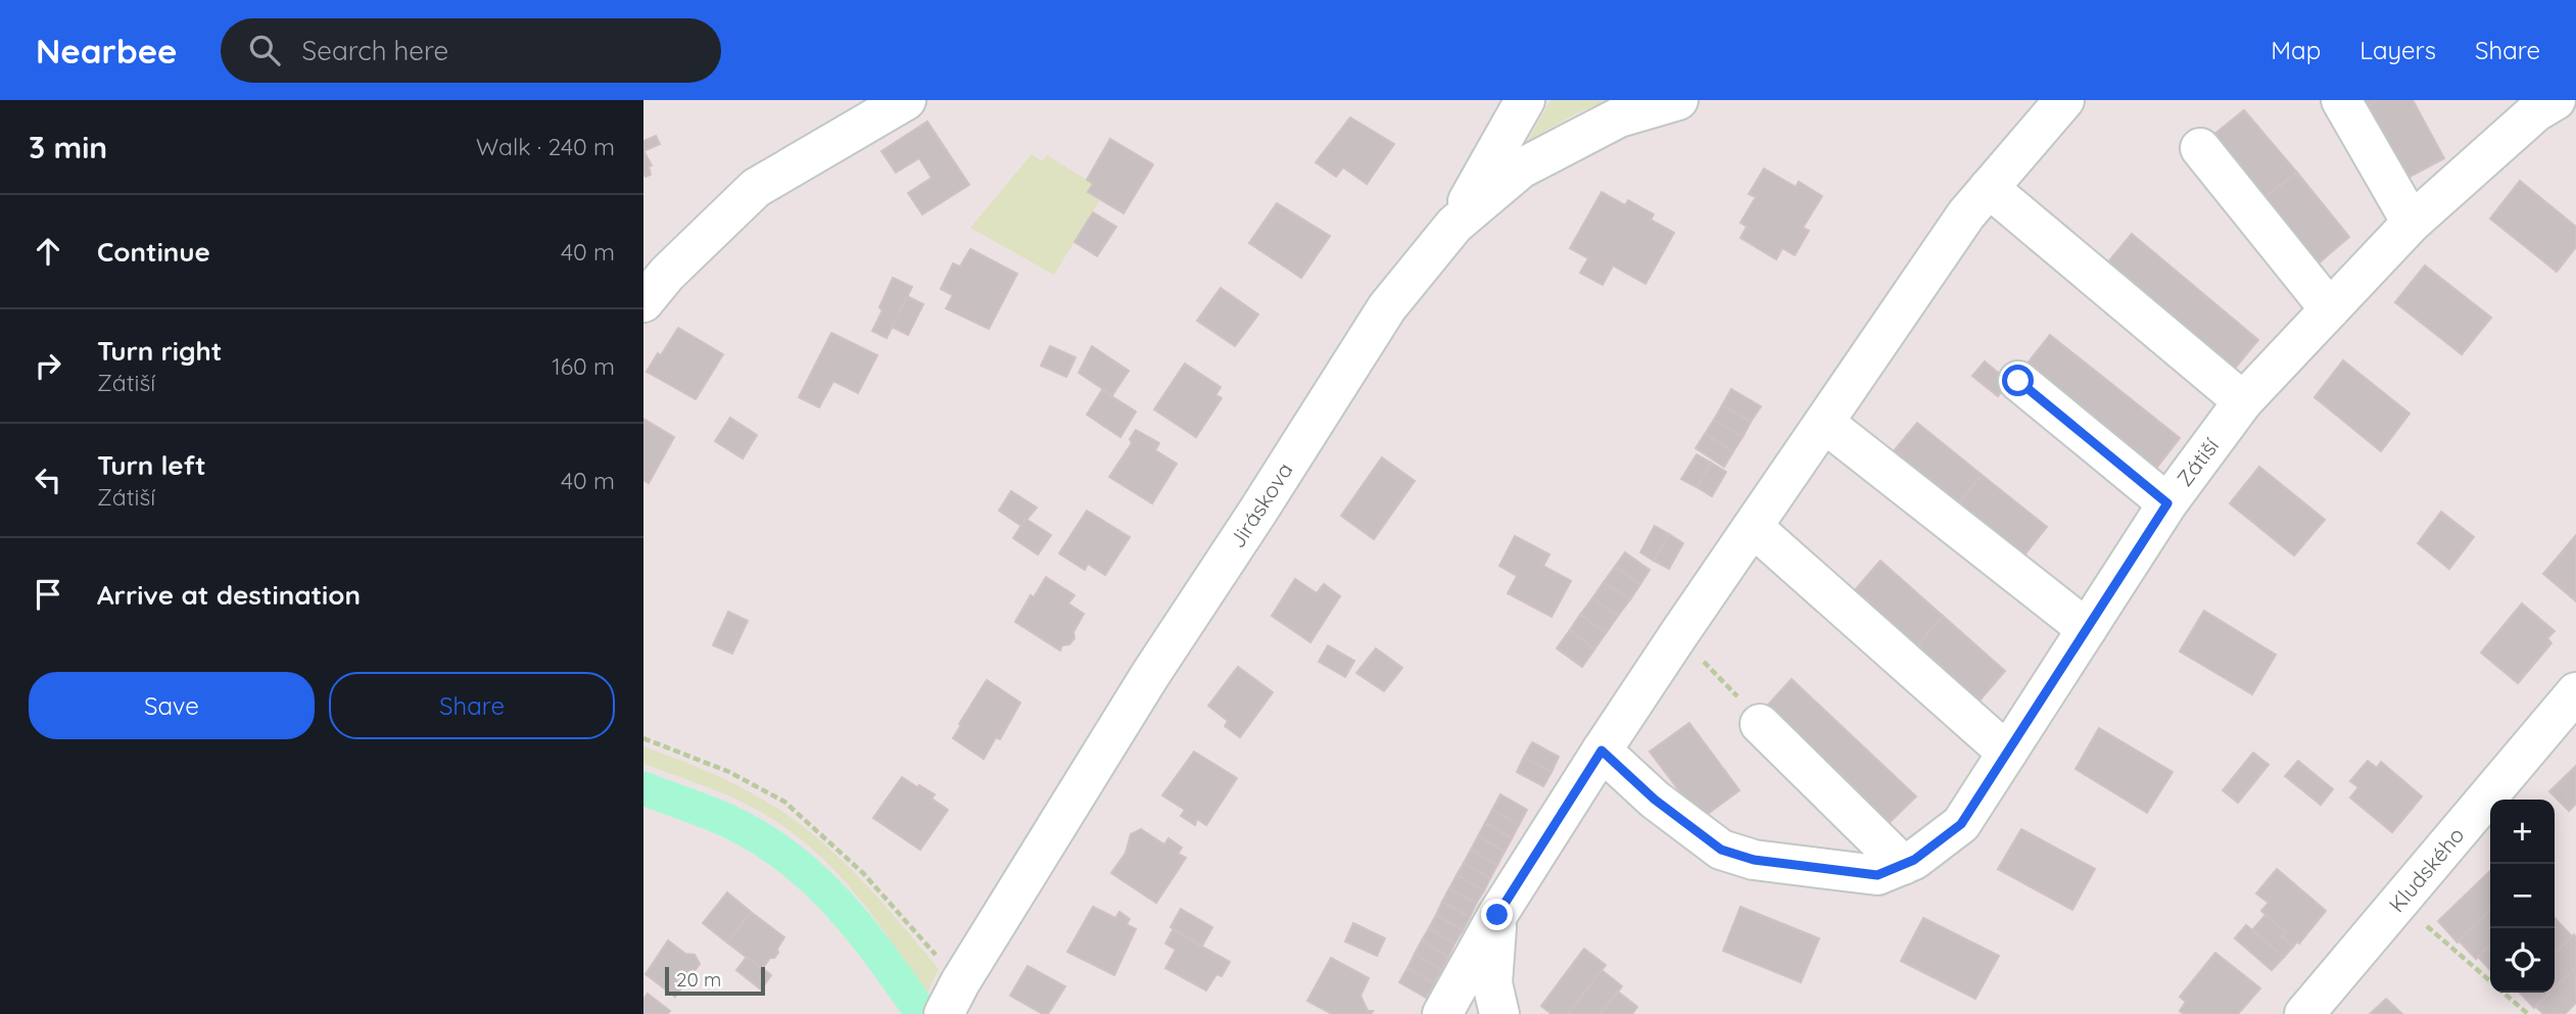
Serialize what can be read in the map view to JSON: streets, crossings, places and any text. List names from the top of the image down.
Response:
{
  "streets": {
    "street": ["Zátiší", "Jiráskova", "Kludského"]
  },
  "scale_bar": "20 m",
  "page": {
    "header": "Nearbee",
    "search": "Search here",
    "nav": ["Map", "Layers", "Share"],
    "heading": ["3 min", "Walk · 240 m"],
    "list": [
      ["Continue", "40 m"],
      ["Turn right", "Zátiší", "160 m"],
      ["Turn left", "Zátiší", "40 m"],
      "Arrive at destination"
    ],
    "buttons": ["Save", "Share"],
    "map_buttons": ["+", "−"],
    "scale": "20 m"
  }
}
